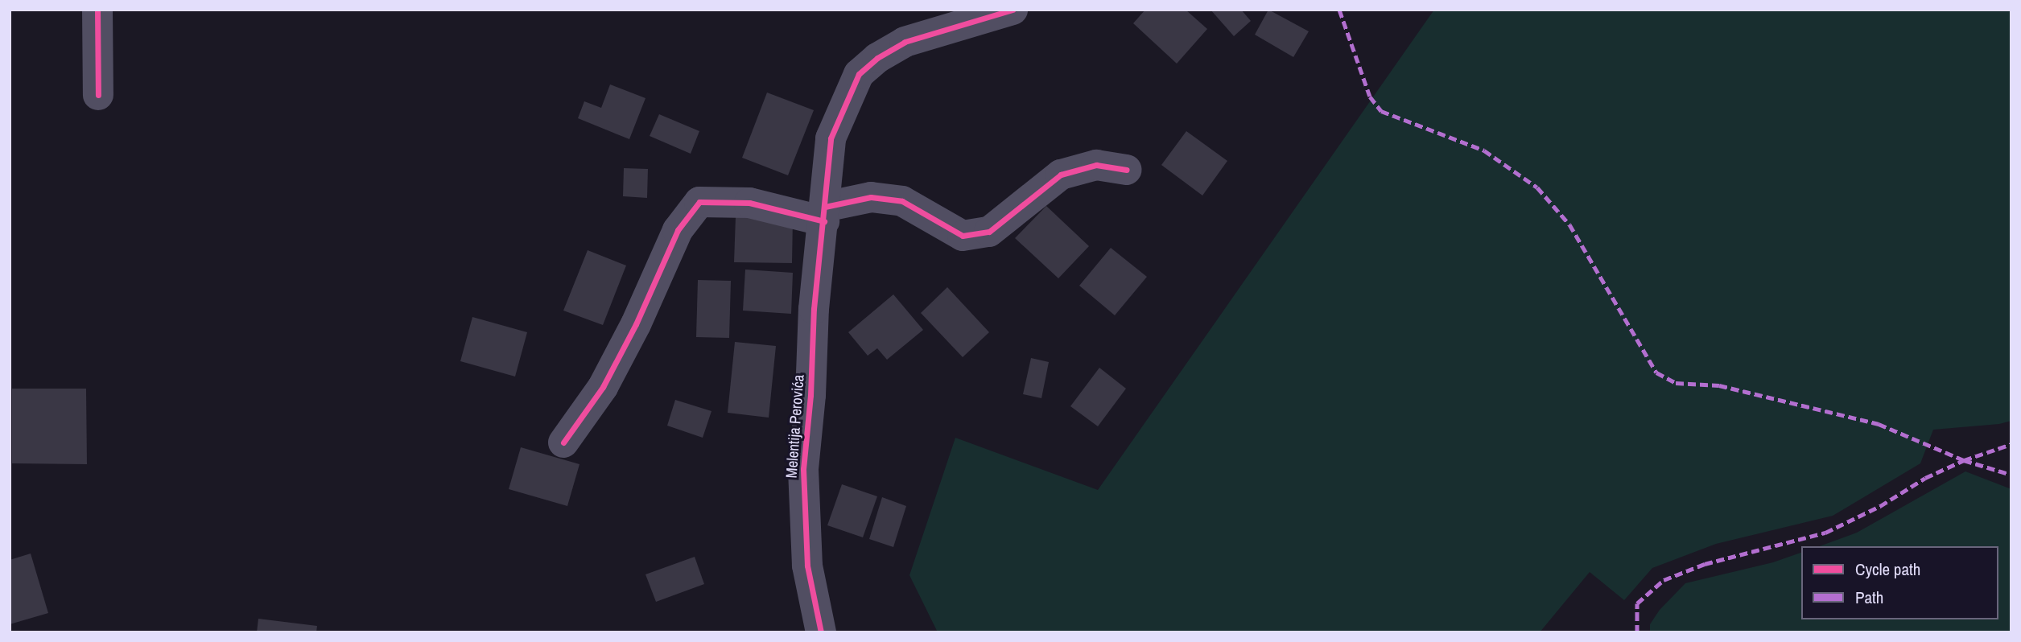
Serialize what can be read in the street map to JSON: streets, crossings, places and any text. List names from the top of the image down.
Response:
{
  "streets": {
    "street": ["Melentija Perovića"]
  },
  "legend": ["Cycle path", "Path"]
}
